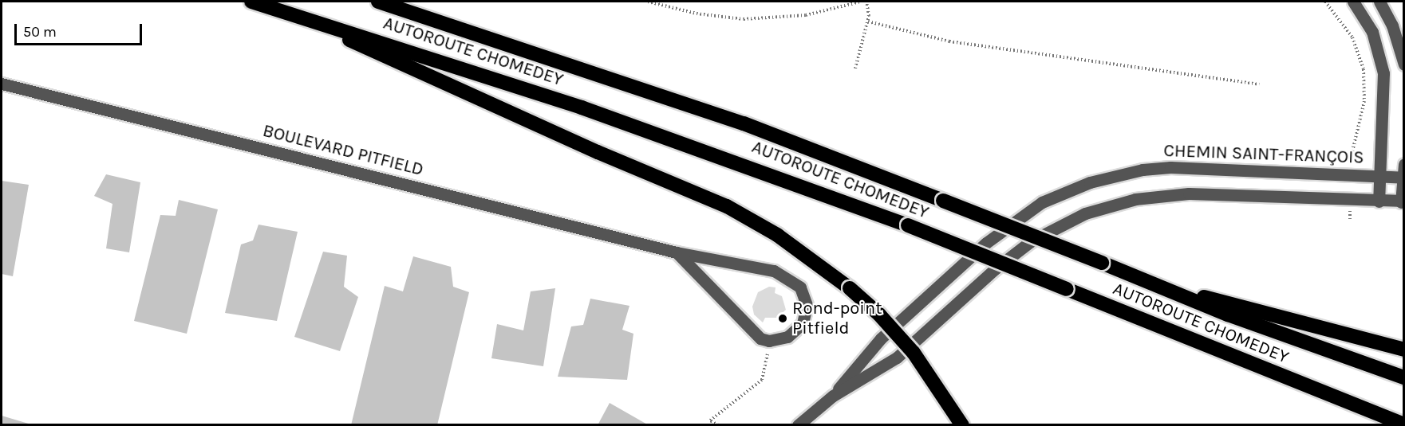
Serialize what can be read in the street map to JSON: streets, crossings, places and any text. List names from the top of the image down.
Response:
{
  "streets": {
    "highway": ["AUTOROUTE CHOMEDEY"],
    "street": ["BOULEVARD PITFIELD", "CHEMIN SAINT-FRANÇOIS"]
  },
  "places": ["Rond-point Pitfield"],
  "scale_bar": "50 m"
}
